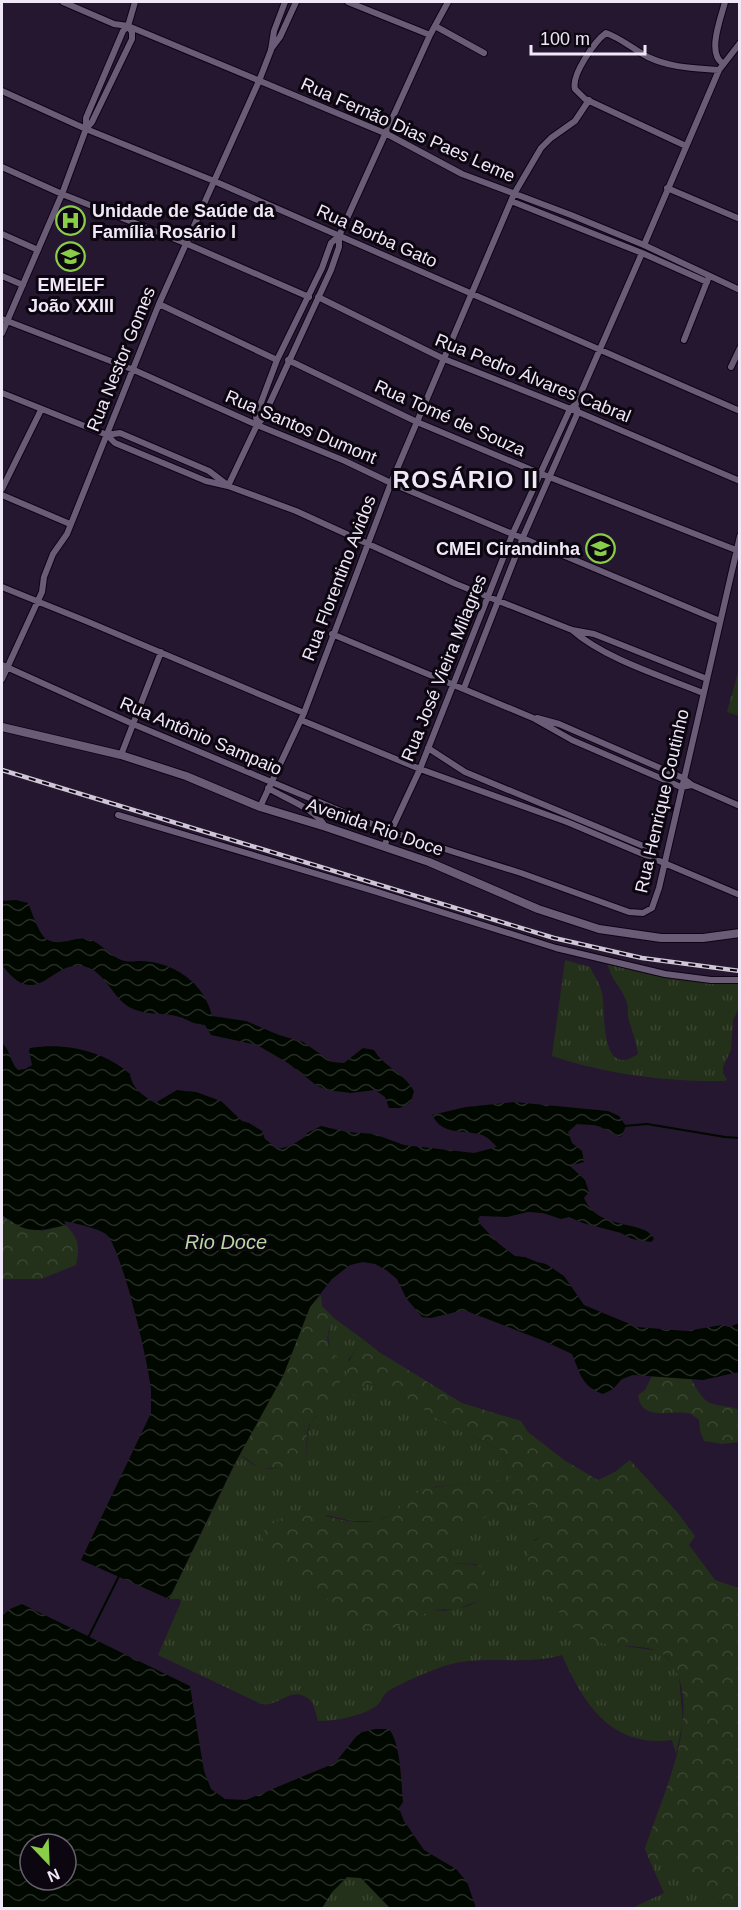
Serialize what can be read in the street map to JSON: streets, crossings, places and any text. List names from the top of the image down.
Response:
{
  "streets": {
    "street": [
      "Rua Fernão Dias Paes Leme",
      "Rua Borba Gato",
      "Rua Nestor Gomes",
      "Rua Pedro Álvares Cabral",
      "Rua Tomé de Souza",
      "Rua Santos Dumont",
      "Rua Florentino Avidos",
      "Rua José Vieira Milagres",
      "Rua Antônio Sampaio",
      "Rua Henrique Coutinho",
      "Avenida Rio Doce"
    ]
  },
  "crossings": [
    ["Rua Fernão Dias Paes Leme", "Rua Nestor Gomes"],
    ["Rua Fernão Dias Paes Leme", "Rua Florentino Avidos"],
    ["Rua Borba Gato", "Rua Nestor Gomes"],
    ["Rua Borba Gato", "Rua Florentino Avidos"],
    ["Rua Borba Gato", "Rua José Vieira Milagres"],
    ["Rua Nestor Gomes", "Rua Santos Dumont"],
    ["Rua Nestor Gomes", "Rua Antônio Sampaio"],
    ["Rua Pedro Álvares Cabral", "Rua Florentino Avidos"],
    ["Rua Pedro Álvares Cabral", "Rua José Vieira Milagres"],
    ["Rua Tomé de Souza", "Rua Florentino Avidos"],
    ["Rua Tomé de Souza", "Rua José Vieira Milagres"],
    ["Rua Tomé de Souza", "Rua Henrique Coutinho"],
    ["Rua Santos Dumont", "Rua Florentino Avidos"],
    ["Rua Santos Dumont", "Rua José Vieira Milagres"],
    ["Rua Santos Dumont", "Rua Henrique Coutinho"],
    ["Rua Florentino Avidos", "Rua Antônio Sampaio"],
    ["Rua Florentino Avidos", "Avenida Rio Doce"],
    ["Rua José Vieira Milagres", "Rua Antônio Sampaio"],
    ["Rua José Vieira Milagres", "Rua Henrique Coutinho"],
    ["Rua José Vieira Milagres", "Avenida Rio Doce"],
    ["Rua Antônio Sampaio", "Rua Henrique Coutinho"]
  ],
  "districts": ["ROSÁRIO II"],
  "water": ["Rio Doce"],
  "places": {
    "hospital": ["Unidade de Saúde da Família Rosário I"],
    "school or university": ["EMEIEF João XXIII", "CMEI Cirandinha"]
  },
  "scale_bar": "100 m",
  "north": "bottom right"
}
